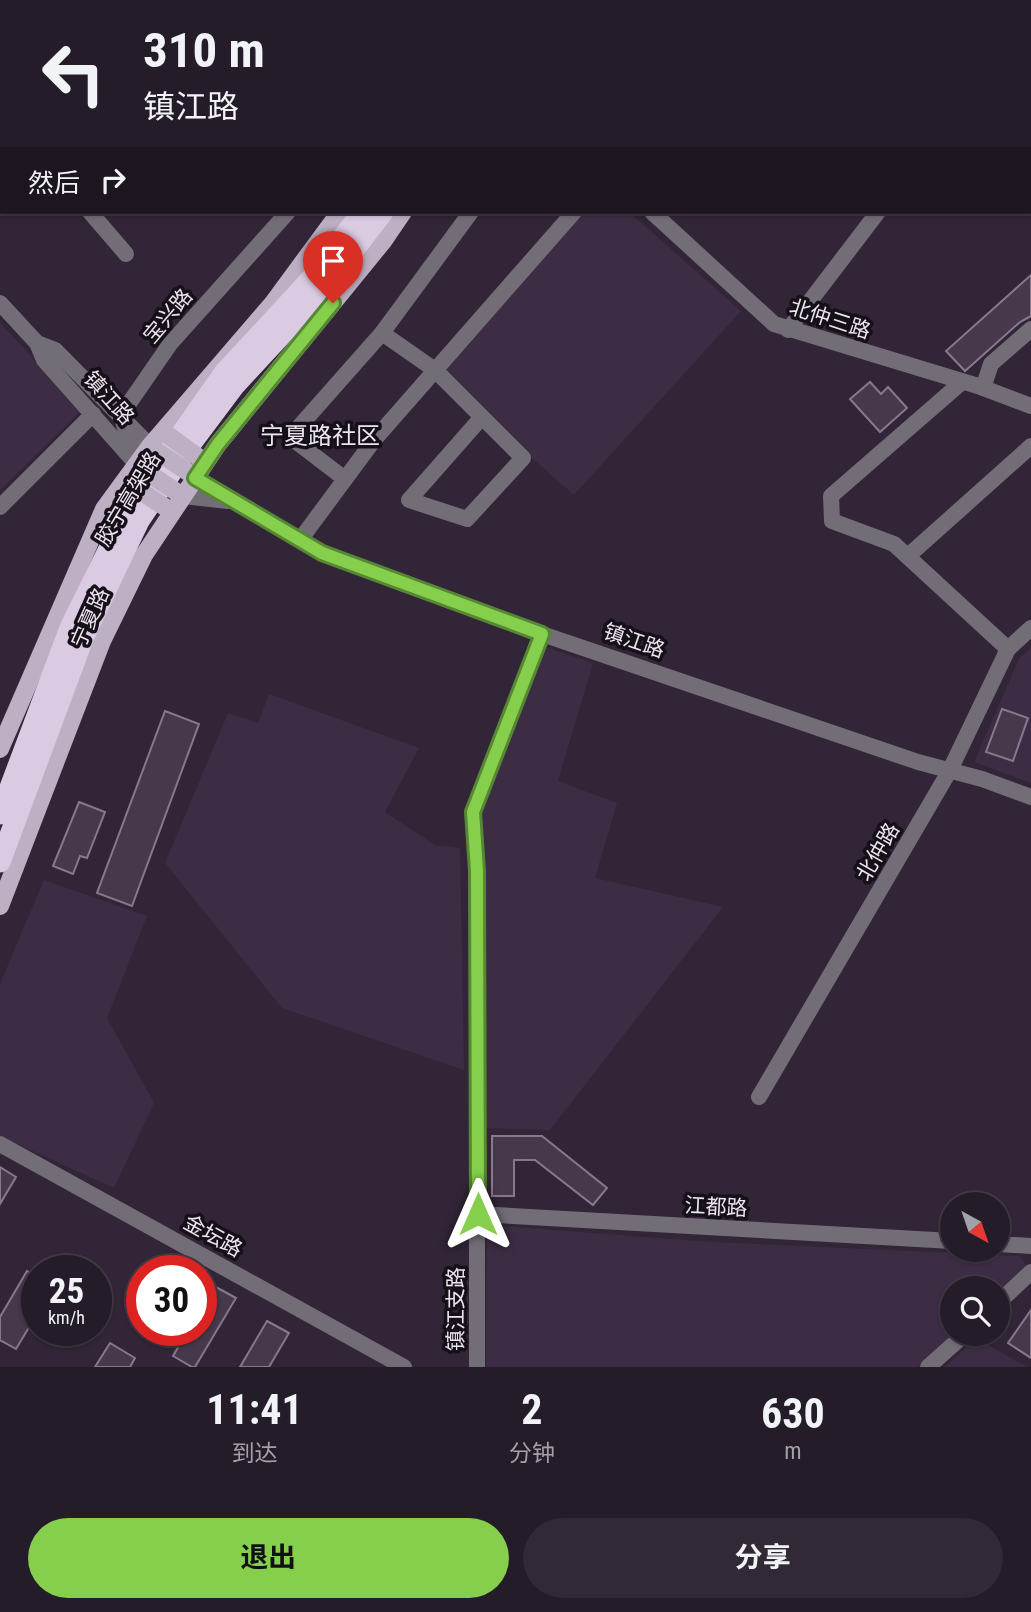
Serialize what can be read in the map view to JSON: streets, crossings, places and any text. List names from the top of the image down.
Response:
{
  "streets": {
    "highway": ["胶宁高架路"],
    "main road": ["镇江路", "宁夏路"],
    "street": [
      "宝兴路",
      "北仲三路",
      "北仲路",
      "江都路",
      "金坛路",
      "镇江支路"
    ]
  },
  "crossings": [
    ["宝兴路", "镇江路"],
    ["镇江路", "宁夏路"],
    ["镇江路", "北仲路"],
    ["镇江路", "镇江支路"],
    ["江都路", "镇江支路"]
  ],
  "districts": ["宁夏路社区"],
  "north": "bottom right",
  "page": {
    "turn": ["310 m", "镇江路"],
    "then": "然后",
    "speed": "25 km/h",
    "limit": "30",
    "eta": [
      "11:41",
      "到达",
      "2",
      "分钟",
      "630",
      "m"
    ],
    "buttons": ["退出", "分享"]
  }
}
